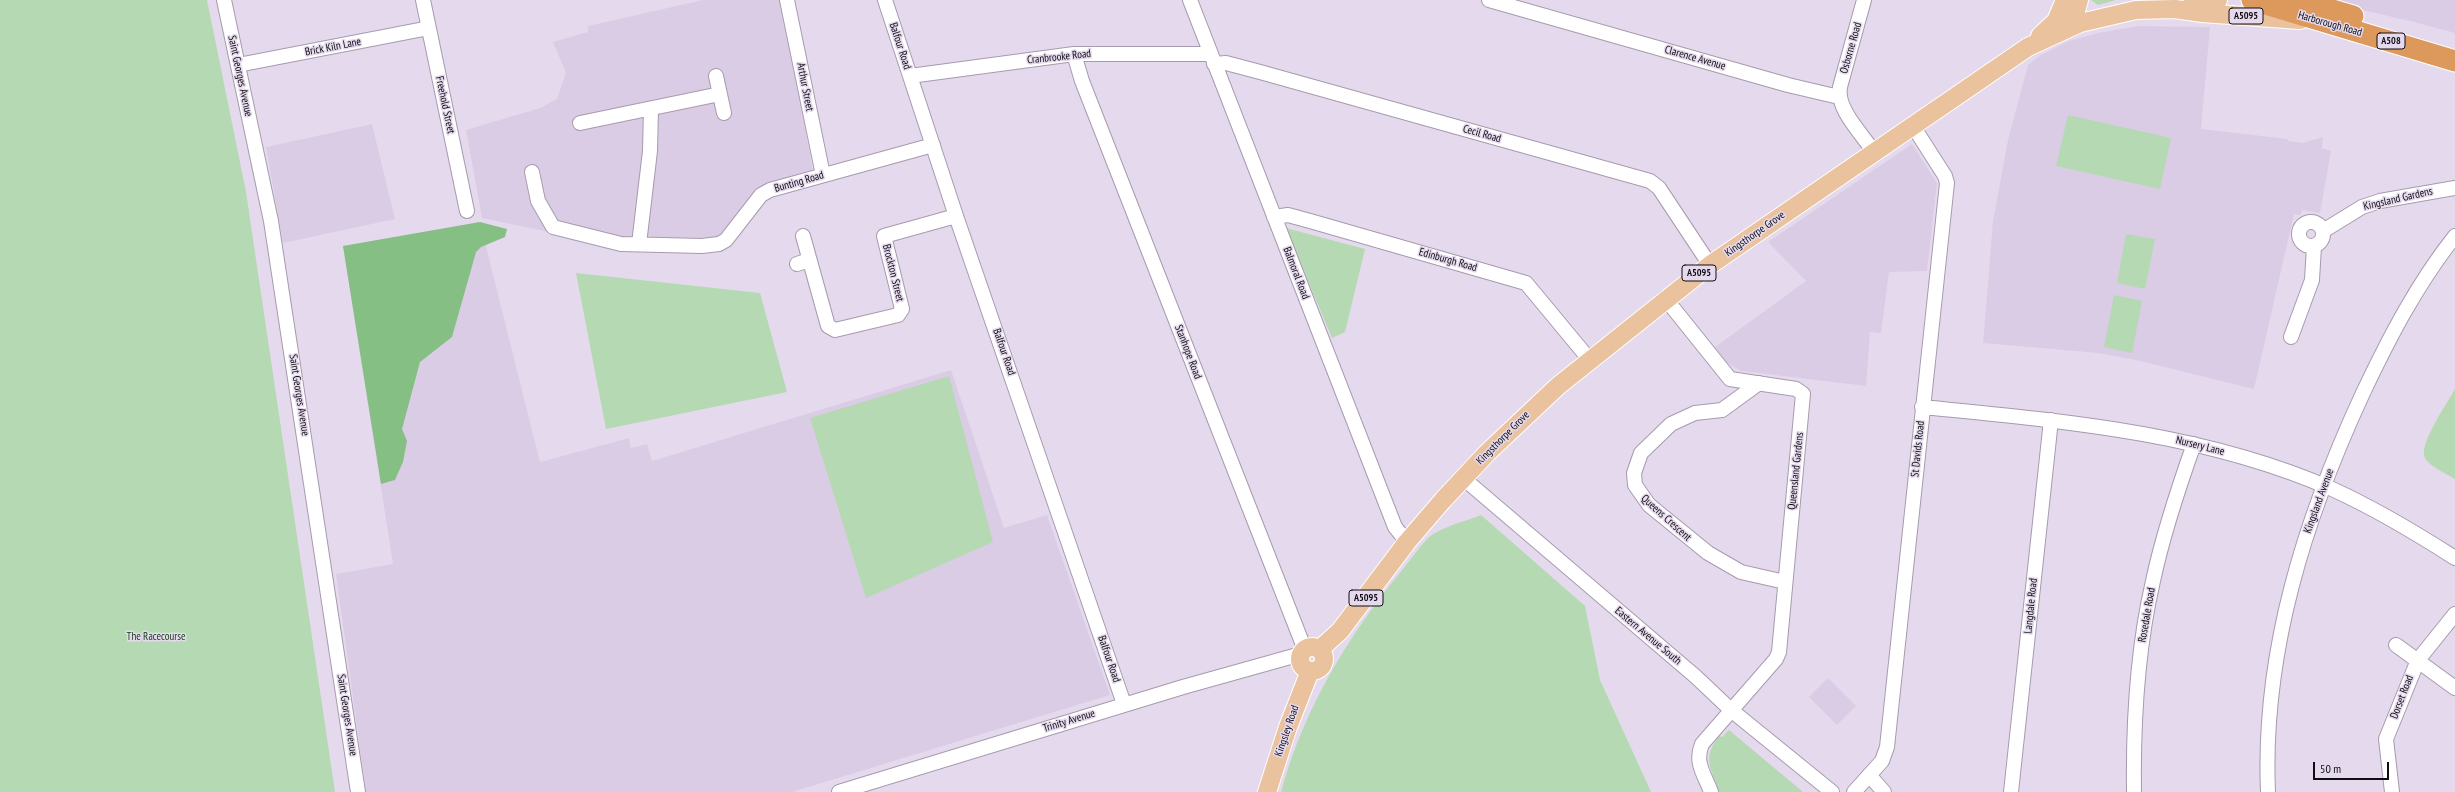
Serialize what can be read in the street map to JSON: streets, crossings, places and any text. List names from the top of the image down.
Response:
{
  "streets": {
    "highway": ["Harborough Road", "A508"],
    "main road": ["A5095", "Kingsthorpe Grove", "Kingsley Road"],
    "street": [
      "Balfour Road",
      "Brick Kiln Lane",
      "Osborne Road",
      "Cranbrooke Road",
      "Clarence Avenue",
      "Saint Georges Avenue",
      "Arthur Street",
      "Freehold Street",
      "Cecil Road",
      "Bunting Road",
      "Kingsland Gardens",
      "Edinburgh Road",
      "Brockton Street",
      "Balmoral Road",
      "Stanhope Road",
      "Nursery Lane",
      "St Davids Road",
      "Queensland Gardens",
      "Kingsland Avenue",
      "Queens Crescent",
      "Langdale Road",
      "Rosedale Road",
      "Eastern Avenue South",
      "Dorset Road",
      "Trinity Avenue"
    ]
  },
  "crossings": [
    ["A5095", "Kingsthorpe Grove"],
    ["Harborough Road", "Kingsthorpe Grove"],
    ["Balfour Road", "Cranbrooke Road"],
    ["Balfour Road", "Bunting Road"],
    ["Balfour Road", "Brockton Street"],
    ["Balfour Road", "Trinity Avenue"],
    ["Brick Kiln Lane", "Saint Georges Avenue"],
    ["Brick Kiln Lane", "Freehold Street"],
    ["Osborne Road", "Clarence Avenue"],
    ["Cranbrooke Road", "Cecil Road"],
    ["Cranbrooke Road", "Balmoral Road"],
    ["Cranbrooke Road", "Stanhope Road"],
    ["Arthur Street", "Bunting Road"],
    ["Cecil Road", "Kingsthorpe Grove"],
    ["Cecil Road", "Balmoral Road"],
    ["Kingsthorpe Grove", "Edinburgh Road"],
    ["Kingsthorpe Grove", "Balmoral Road"],
    ["Kingsthorpe Grove", "Stanhope Road"],
    ["Kingsthorpe Grove", "St Davids Road"],
    ["Kingsthorpe Grove", "Eastern Avenue South"],
    ["Kingsthorpe Grove", "Trinity Avenue"],
    ["Kingsthorpe Grove", "Kingsley Road"],
    ["Edinburgh Road", "Balmoral Road"],
    ["Stanhope Road", "Trinity Avenue"],
    ["Stanhope Road", "Kingsley Road"],
    ["Nursery Lane", "St Davids Road"],
    ["Nursery Lane", "Kingsland Avenue"],
    ["Nursery Lane", "Langdale Road"],
    ["Nursery Lane", "Rosedale Road"],
    ["Queensland Gardens", "Queens Crescent"],
    ["Queensland Gardens", "Eastern Avenue South"],
    ["Trinity Avenue", "Kingsley Road"]
  ],
  "parks": ["The Racecourse"],
  "scale_bar": "50 m"
}
